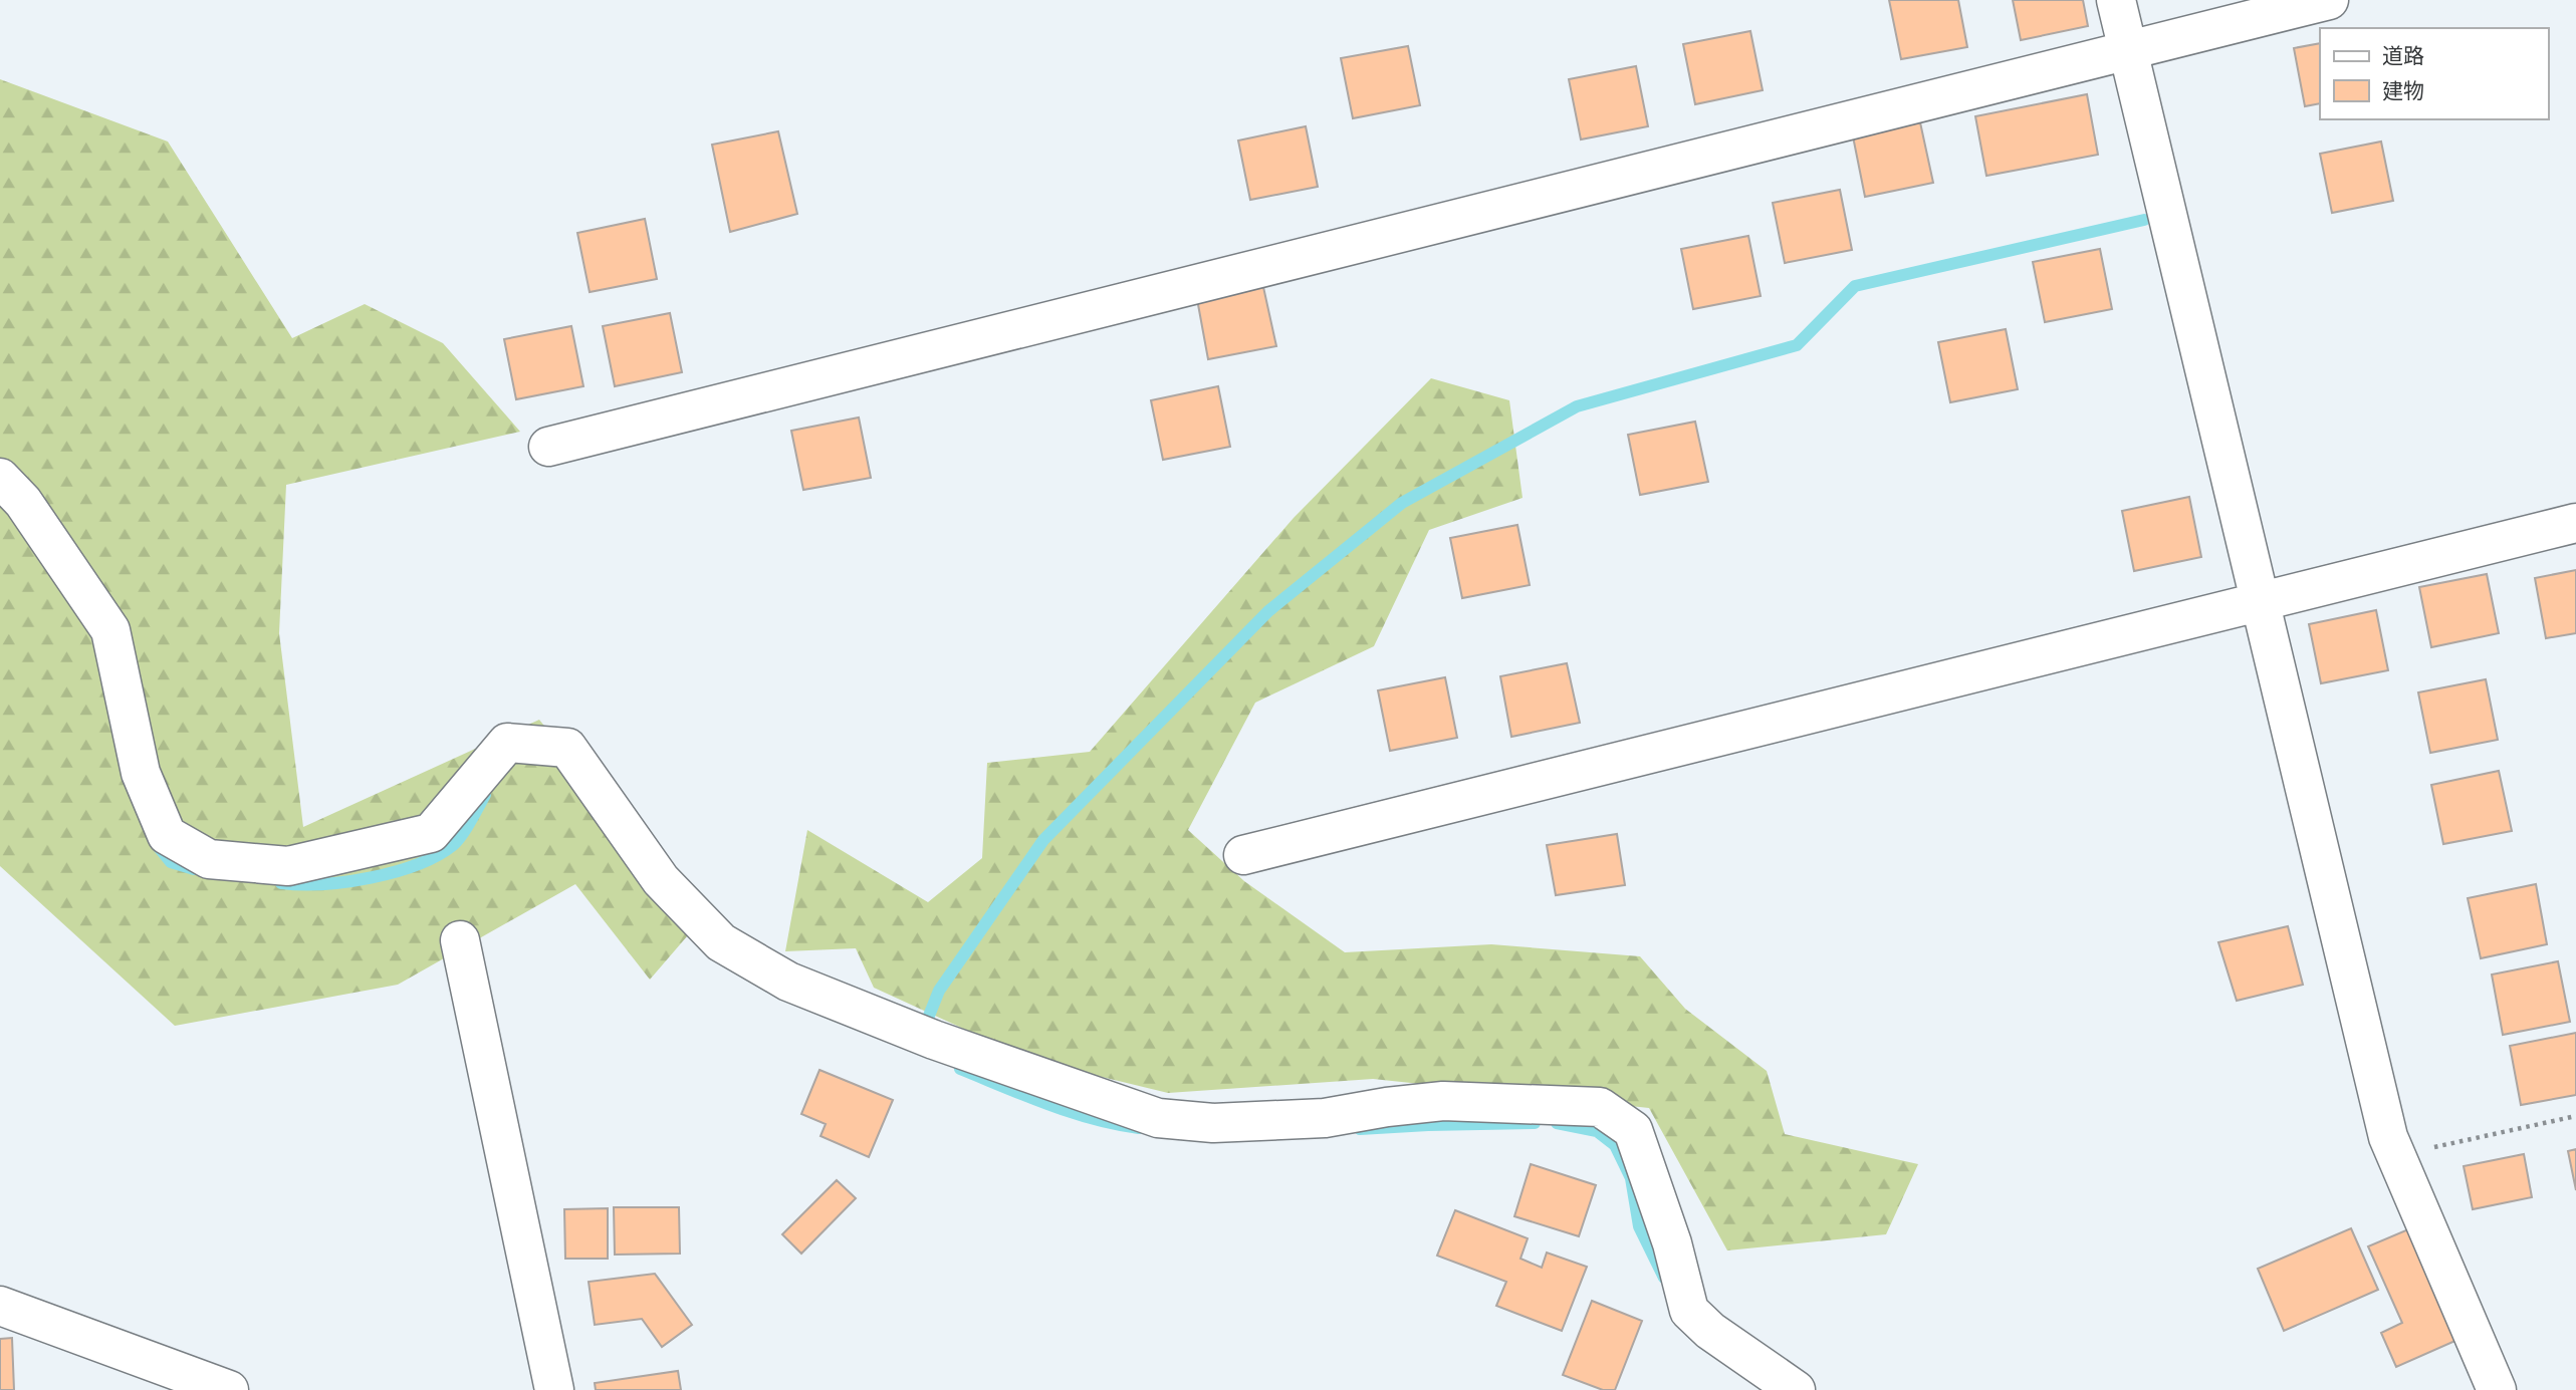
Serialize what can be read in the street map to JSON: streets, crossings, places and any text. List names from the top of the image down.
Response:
{
  "legend": ["道路", "建物"]
}
